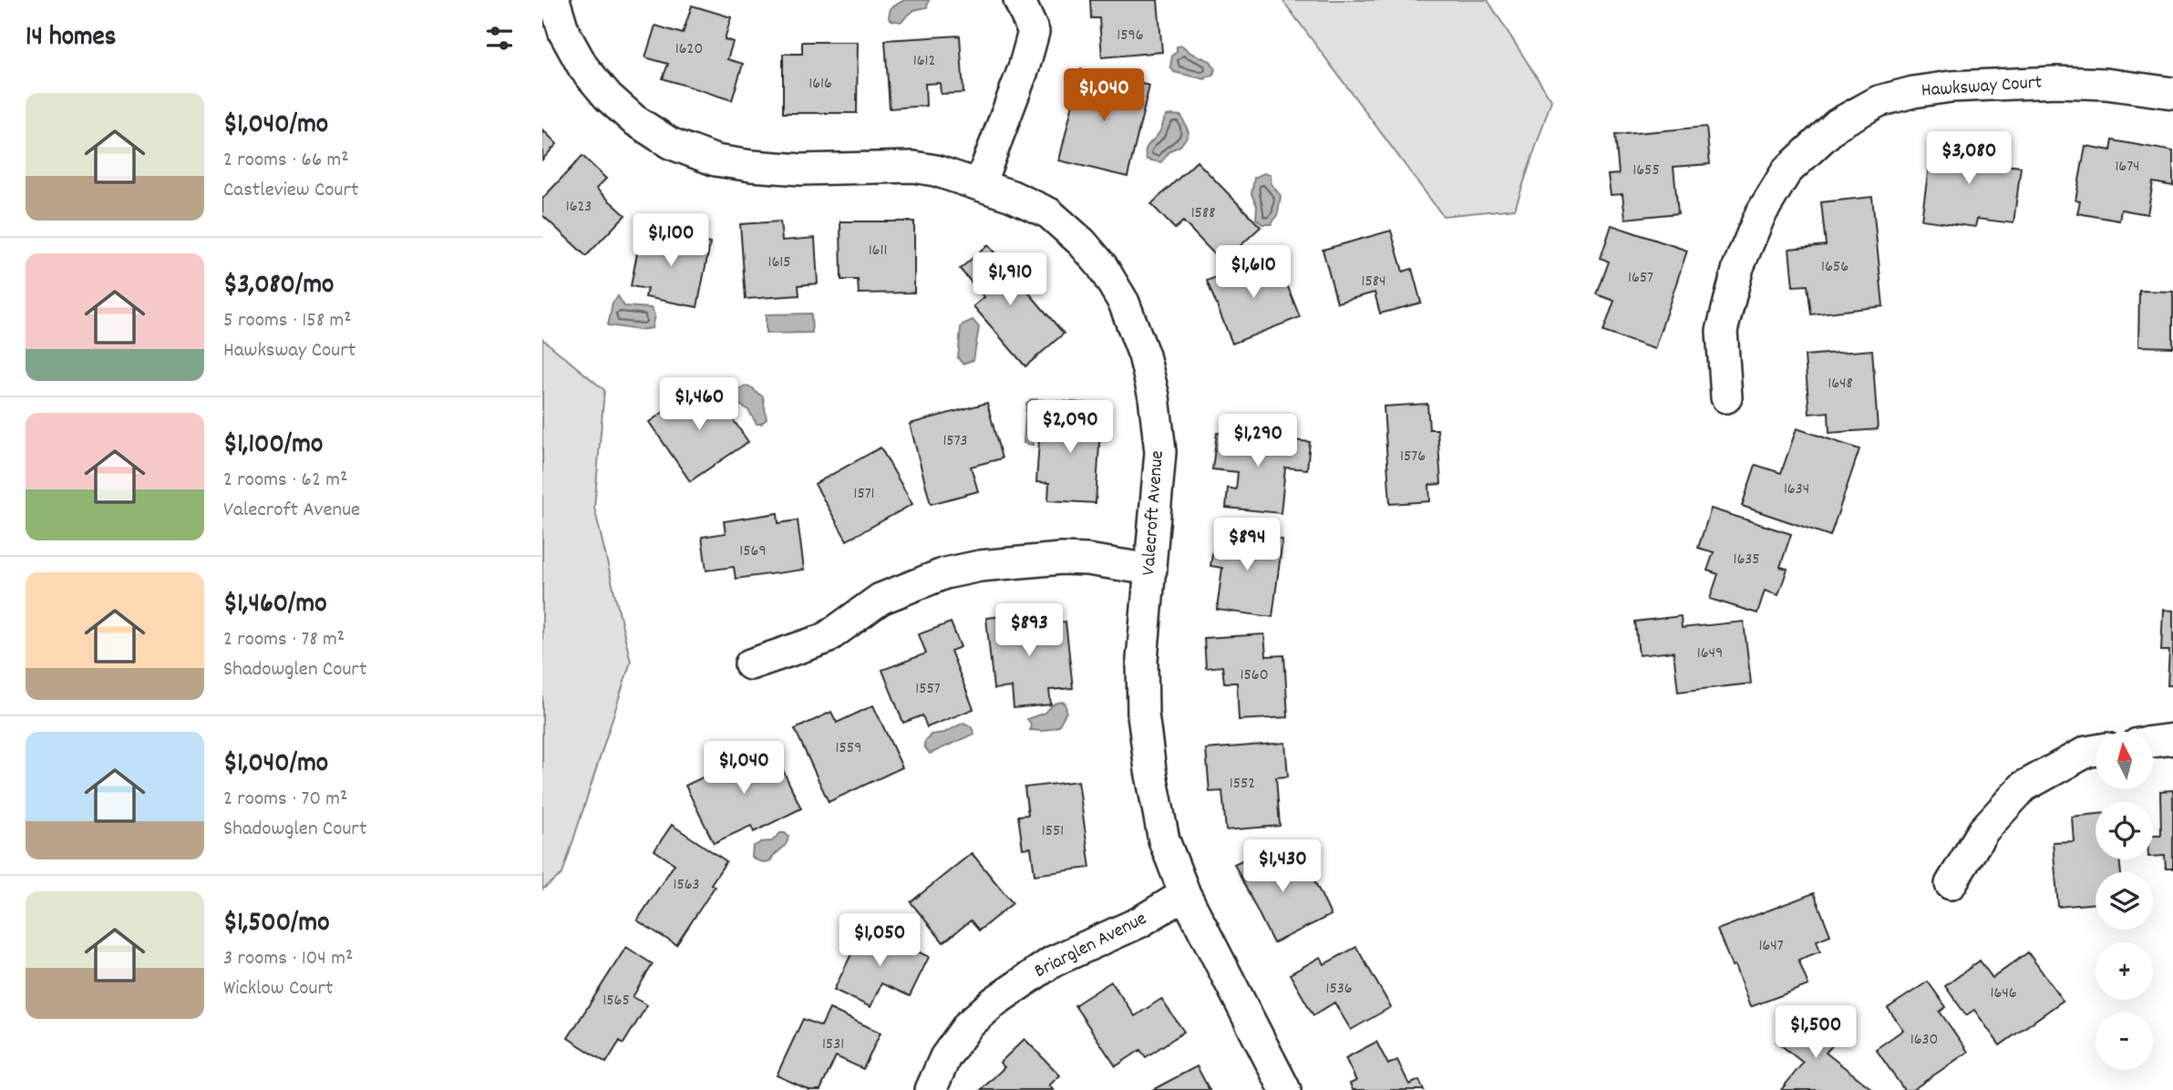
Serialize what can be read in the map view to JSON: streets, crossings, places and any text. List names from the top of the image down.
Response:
{
  "streets": {
    "street": ["Hawksway Court", "Valecroft Avenue", "Briarglen Avenue"]
  },
  "crossings": [
    ["Valecroft Avenue", "Briarglen Avenue"]
  ],
  "house_numbers": [
    "1596",
    "1620",
    "1612",
    "1616",
    "1674",
    "1655",
    "1623",
    "1588",
    "1611",
    "1615",
    "1656",
    "1657",
    "1584",
    "1648",
    "1573",
    "1576",
    "1634",
    "1571",
    "1569",
    "1635",
    "1649",
    "1560",
    "1557",
    "1559",
    "1552",
    "1551",
    "1563",
    "1647",
    "1536",
    "1646",
    "1565",
    "1630",
    "1531"
  ],
  "north": "top",
  "page": {
    "heading": "14 homes",
    "price": [
      "$1,040",
      "$3,080",
      "$1,100",
      "$1,610",
      "$1,910",
      "$1,460",
      "$2,090",
      "$1,290",
      "$894",
      "$893",
      "$1,040",
      "$1,430",
      "$1,050",
      "$1,500"
    ],
    "list": [
      {
        "name": "$1,040/mo",
        "note": "2 rooms · 66 m² · Castleview Court"
      },
      {
        "name": "$3,080/mo",
        "note": "5 rooms · 158 m² · Hawksway Court"
      },
      {
        "name": "$1,100/mo",
        "note": "2 rooms · 62 m² · Valecroft Avenue"
      },
      {
        "name": "$1,460/mo",
        "note": "2 rooms · 78 m² · Shadowglen Court"
      },
      {
        "name": "$1,040/mo",
        "note": "2 rooms · 70 m² · Shadowglen Court"
      },
      {
        "name": "$1,500/mo",
        "note": "3 rooms · 104 m² · Wicklow Court"
      }
    ],
    "map_buttons": ["+", "−"]
  }
}
